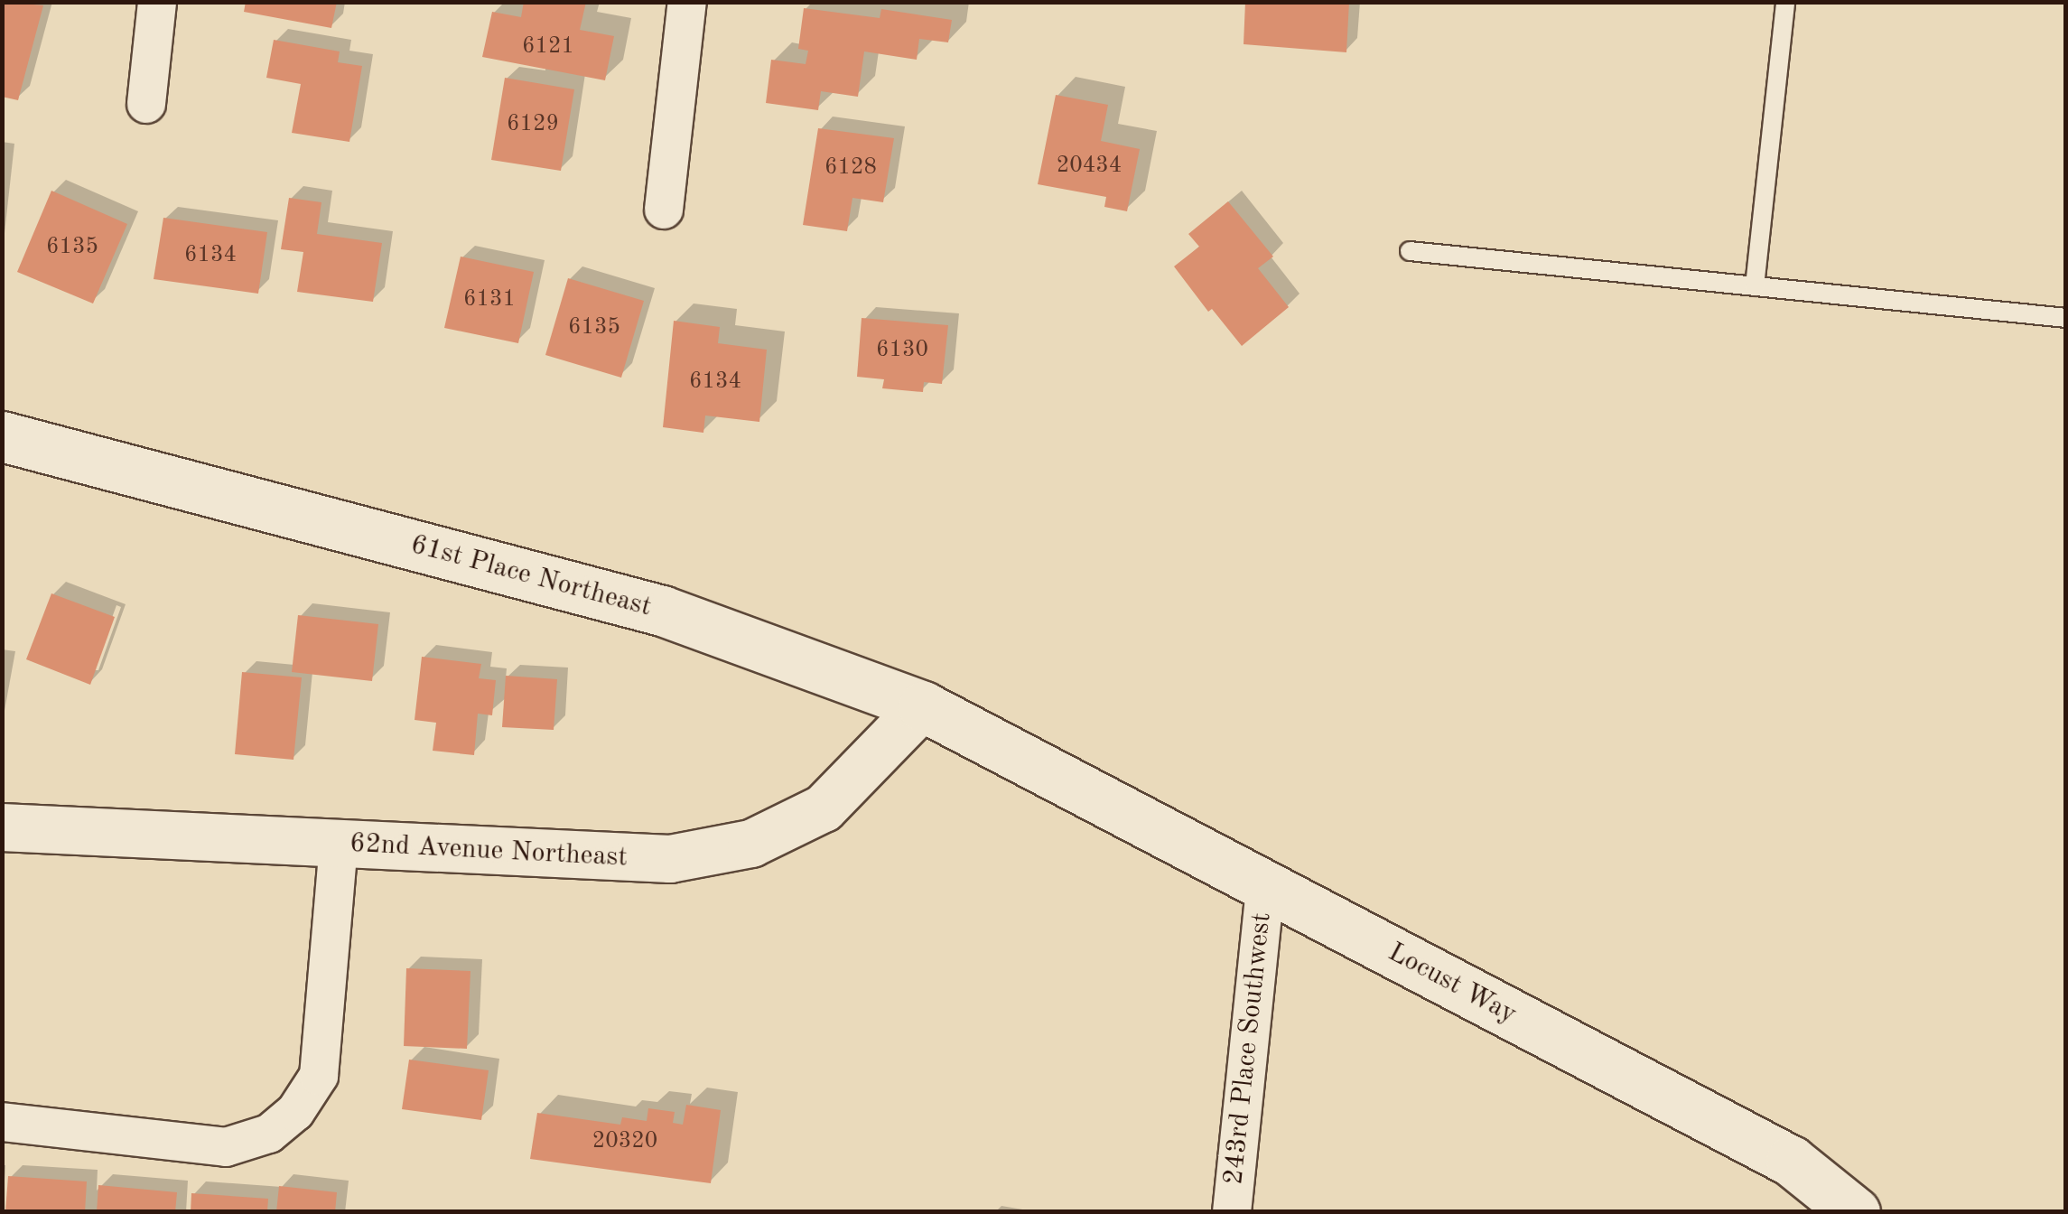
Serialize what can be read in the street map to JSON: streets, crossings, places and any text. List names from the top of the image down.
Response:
{
  "streets": {
    "main road": ["61st Place Northeast", "Locust Way"],
    "street": ["62nd Avenue Northeast", "243rd Place Southwest"]
  },
  "crossings": [
    ["61st Place Northeast", "62nd Avenue Northeast"],
    ["61st Place Northeast", "Locust Way"],
    ["Locust Way", "243rd Place Southwest"]
  ],
  "house_numbers": [
    "6121",
    "6129",
    "20434",
    "6128",
    "6135",
    "6134",
    "6131",
    "6135",
    "6130",
    "6134",
    "20320"
  ]
}
